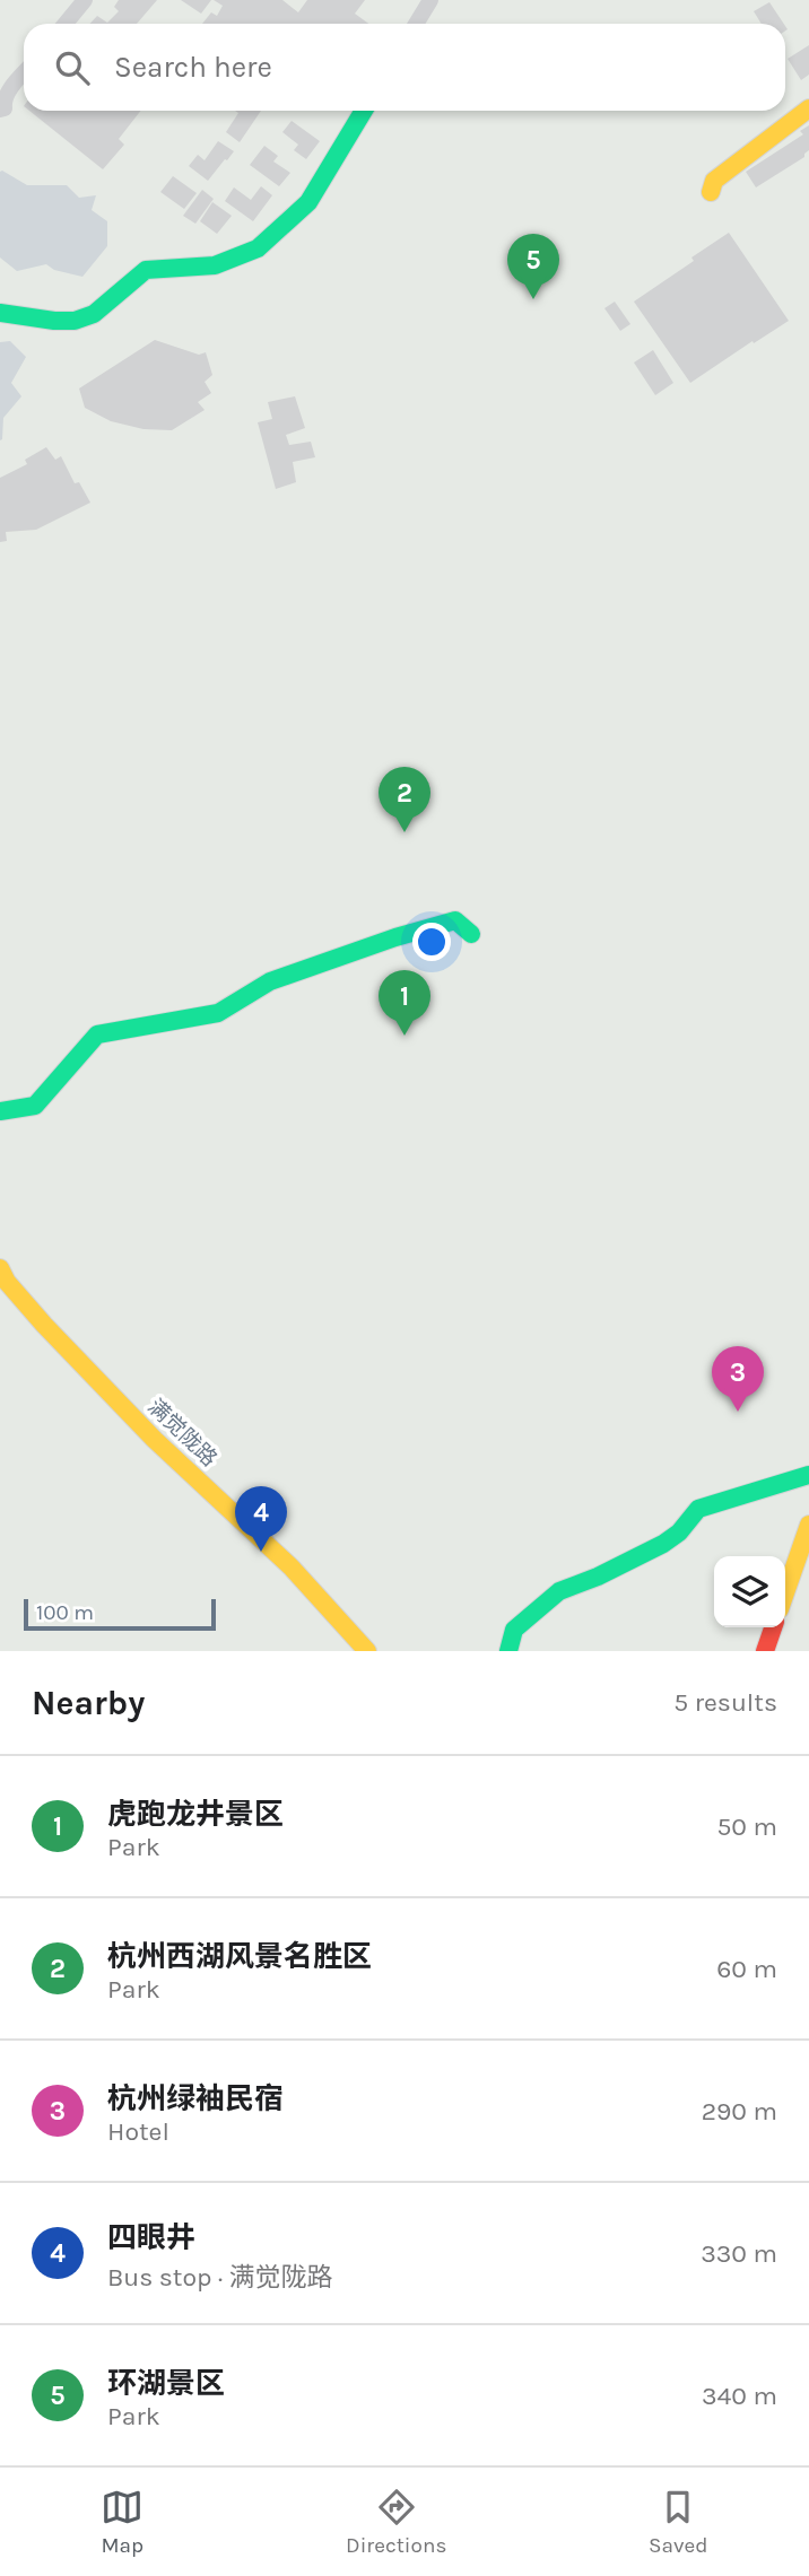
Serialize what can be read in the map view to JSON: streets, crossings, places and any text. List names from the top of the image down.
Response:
{
  "streets": {
    "street": ["满觉陇路"]
  },
  "scale_bar": "100 m",
  "page": {
    "search": "Search here",
    "pins": [
      "5",
      "2",
      "1",
      "3",
      "4"
    ],
    "scale": "100 m",
    "heading": ["Nearby", "5 results"],
    "list": [
      {
        "mark": "1",
        "name": "虎跑龙井景区",
        "note": "Park",
        "value": "50 m"
      },
      {
        "mark": "2",
        "name": "杭州西湖风景名胜区",
        "note": "Park",
        "value": "60 m"
      },
      {
        "mark": "3",
        "name": "杭州绿袖民宿",
        "note": "Hotel",
        "value": "290 m"
      },
      {
        "mark": "4",
        "name": "四眼井",
        "note": "Bus stop · 满觉陇路",
        "value": "330 m"
      },
      {
        "mark": "5",
        "name": "环湖景区",
        "note": "Park",
        "value": "340 m"
      }
    ],
    "nav": ["Map", "Directions", "Saved"]
  }
}
